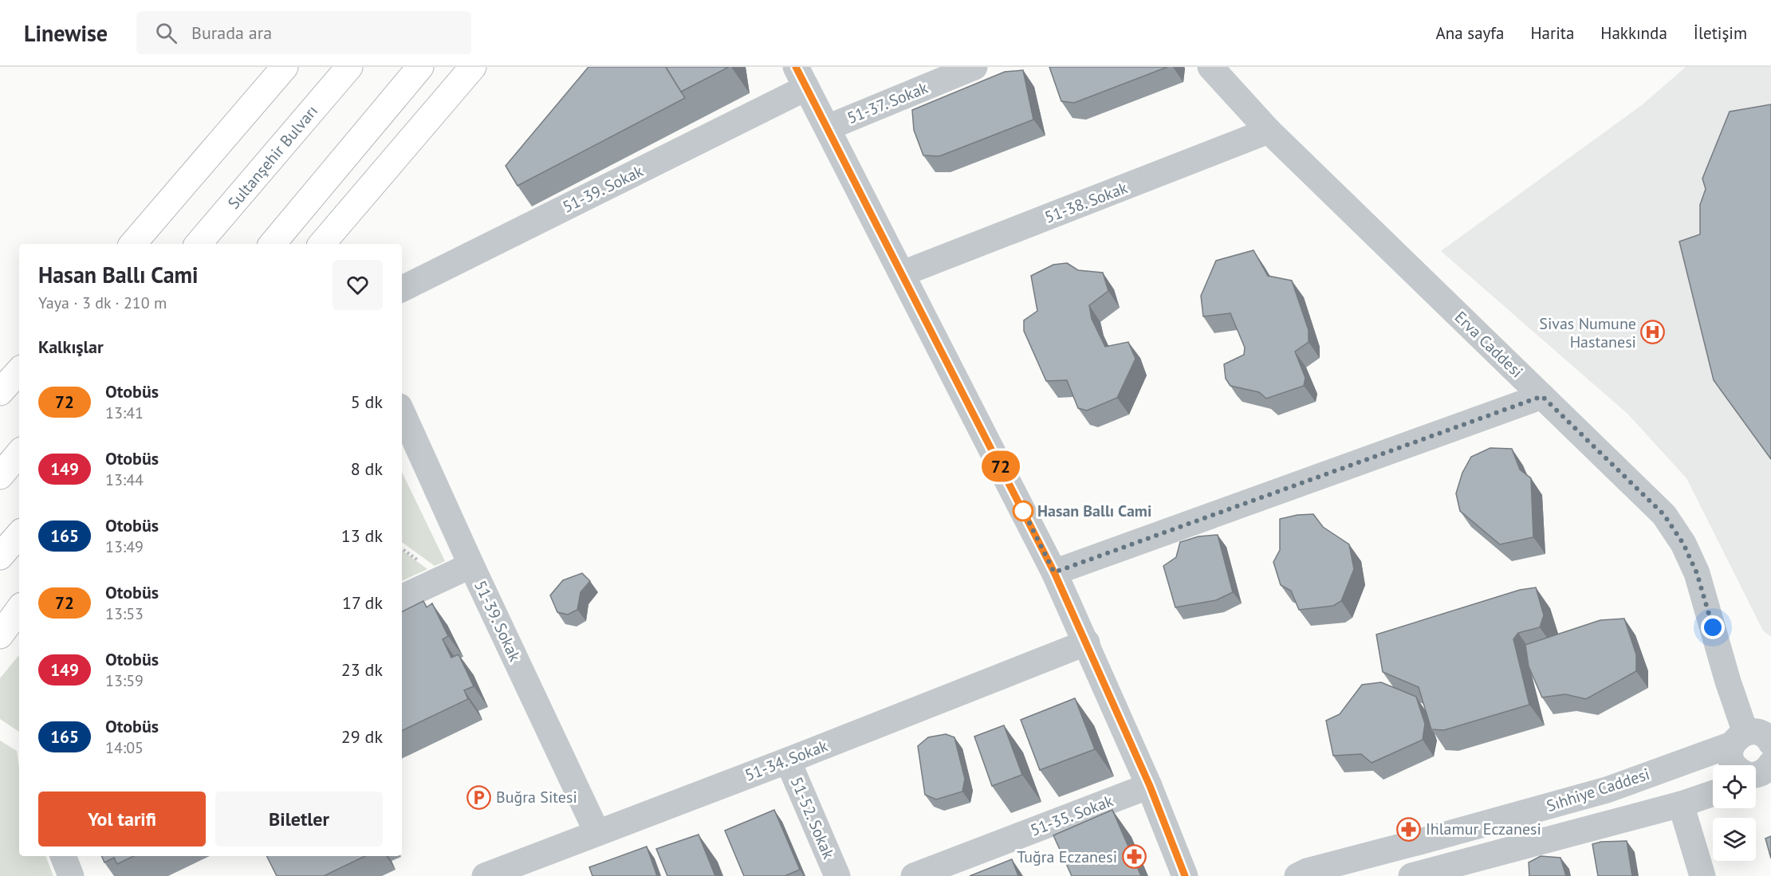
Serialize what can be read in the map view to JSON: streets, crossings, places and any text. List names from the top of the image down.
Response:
{
  "streets": {
    "main road": ["Sultanşehir Bulvarı"],
    "street": [
      "51-37. Sokak",
      "51-39. Sokak",
      "51-38. Sokak",
      "Erva Caddesi",
      "51-34. Sokak",
      "Sıhhiye Caddesi",
      "51-35. Sokak",
      "51-52. Sokak"
    ]
  },
  "crossings": [
    ["51-39. Sokak", "51-34. Sokak"],
    ["51-38. Sokak", "Erva Caddesi"],
    ["Erva Caddesi", "Sıhhiye Caddesi"],
    ["51-34. Sokak", "51-52. Sokak"]
  ],
  "places": {
    "hospital": ["Sivas Numune Hastanesi"],
    "other": ["Hasan Ballı Cami"],
    "parking": ["Buğra Sitesi"],
    "pharmacy": ["Ihlamur Eczanesi", "Tuğra Eczanesi"]
  },
  "lines": ["bus line 72"],
  "page": {
    "header": "Linewise",
    "search": "Burada ara",
    "nav": [
      "Ana sayfa",
      "Harita",
      "Hakkında",
      "İletişim"
    ],
    "on_map": "72",
    "heading": [
      ["Hasan Ballı Cami", "Yaya · 3 dk · 210 m"],
      "Kalkışlar"
    ],
    "list": [
      {
        "mark": "72",
        "name": "Otobüs",
        "note": "13:41",
        "value": "5 dk"
      },
      {
        "mark": "149",
        "name": "Otobüs",
        "note": "13:44",
        "value": "8 dk"
      },
      {
        "mark": "165",
        "name": "Otobüs",
        "note": "13:49",
        "value": "13 dk"
      },
      {
        "mark": "72",
        "name": "Otobüs",
        "note": "13:53",
        "value": "17 dk"
      },
      {
        "mark": "149",
        "name": "Otobüs",
        "note": "13:59",
        "value": "23 dk"
      },
      {
        "mark": "165",
        "name": "Otobüs",
        "note": "14:05",
        "value": "29 dk"
      }
    ],
    "buttons": ["Yol tarifi", "Biletler"]
  }
}
